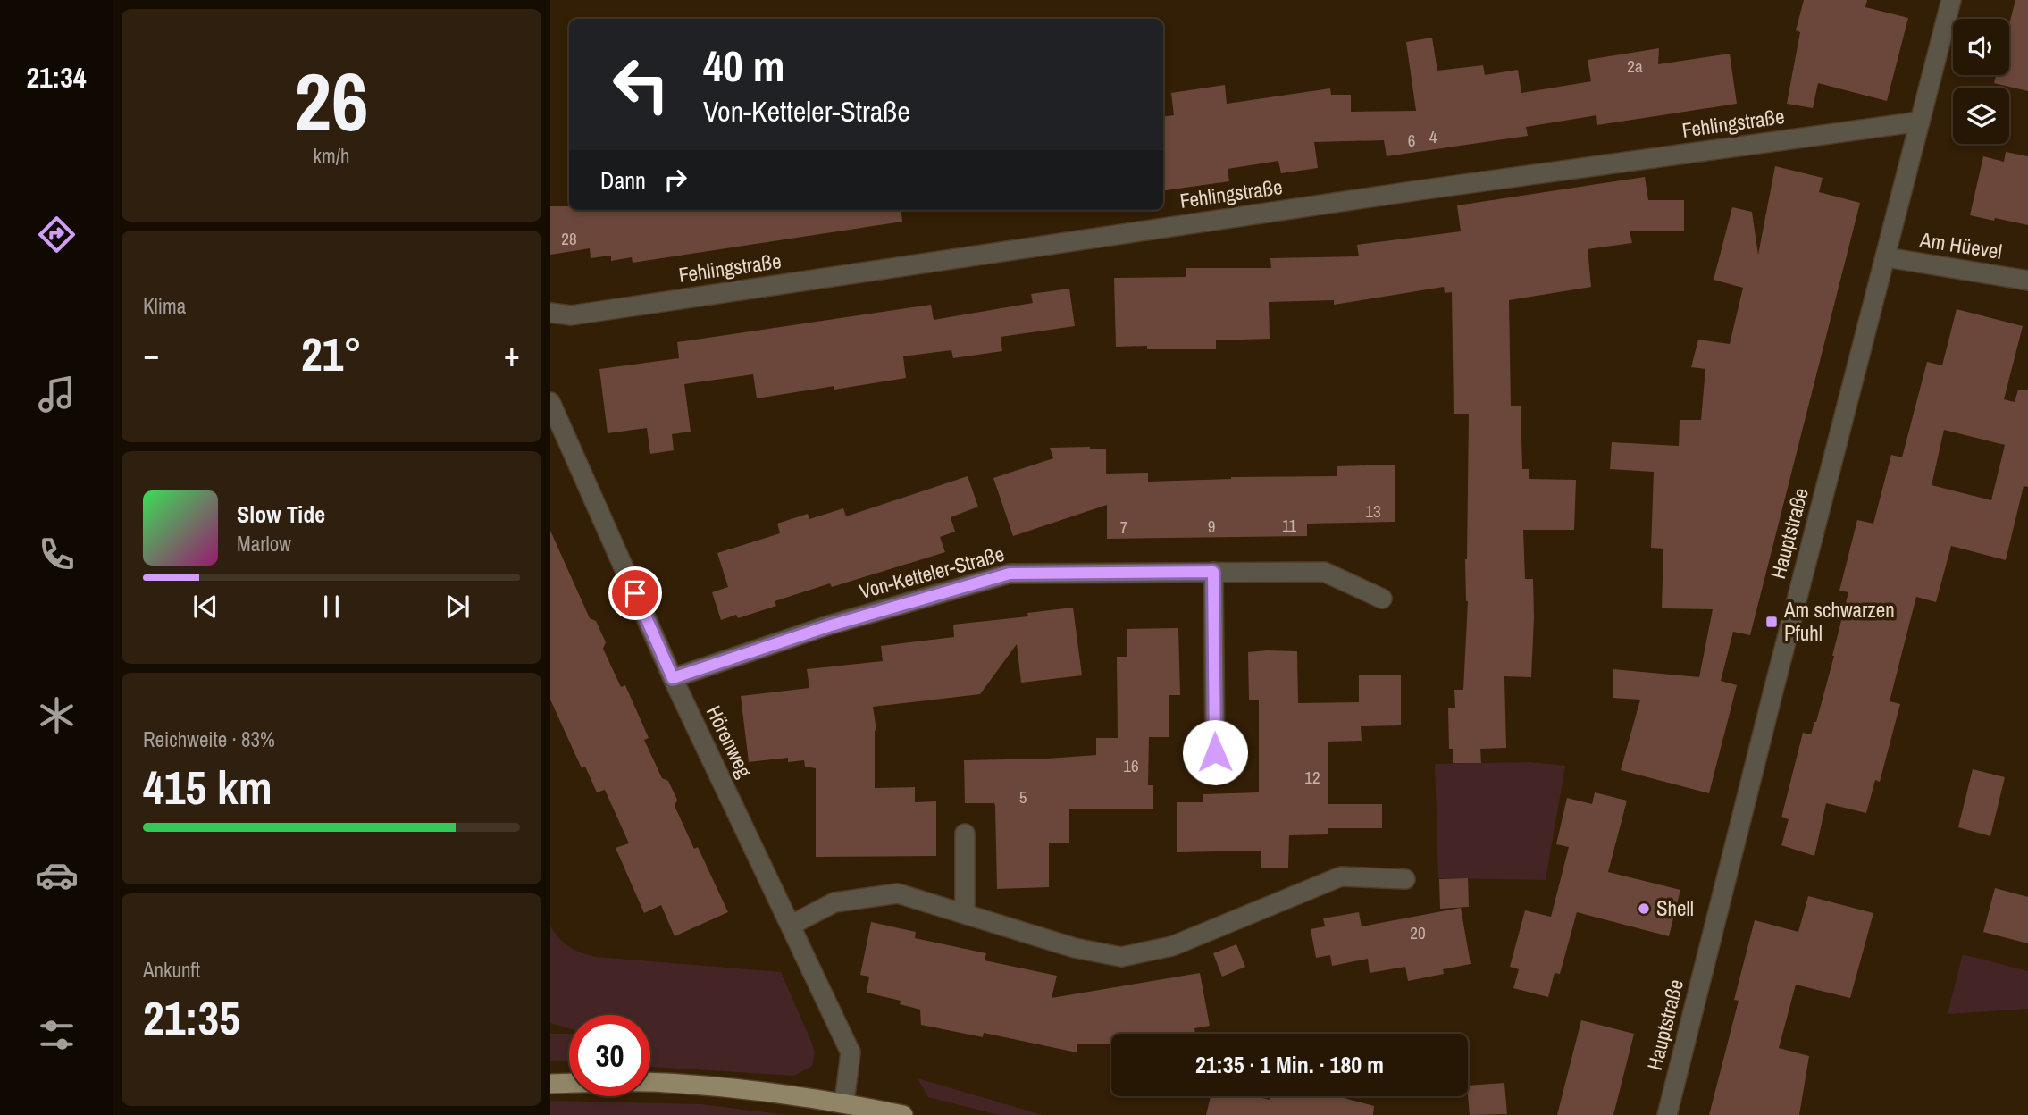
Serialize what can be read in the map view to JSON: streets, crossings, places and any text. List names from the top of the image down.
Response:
{
  "streets": {
    "street": [
      "Fehlingstraße",
      "Am Hüevel",
      "Hauptstraße",
      "Von-Ketteler-Straße",
      "Hörenweg"
    ]
  },
  "crossings": [
    ["Fehlingstraße", "Hauptstraße"],
    ["Am Hüevel", "Hauptstraße"],
    ["Von-Ketteler-Straße", "Hörenweg"]
  ],
  "places": {
    "transit": ["Am schwarzen Pfuhl"],
    "other": ["Shell"]
  },
  "house_numbers": [
    "2a",
    "4",
    "6",
    "28",
    "13",
    "11",
    "9",
    "7",
    "16",
    "12",
    "5",
    "20"
  ],
  "page": {
    "tabs": "21:34",
    "tile": [
      ["26", "km/h"],
      "Klima",
      ["Reichweite · 83%", "415 km"],
      ["Ankunft", "21:35"]
    ],
    "turn": ["40 m", "Von-Ketteler-Straße"],
    "then": "Dann",
    "heat": ["−", "21°", "+"],
    "song": ["Slow Tide", "Marlow"],
    "limit": "30",
    "trip": "21:35 · 1 Min. · 180 m"
  }
}
